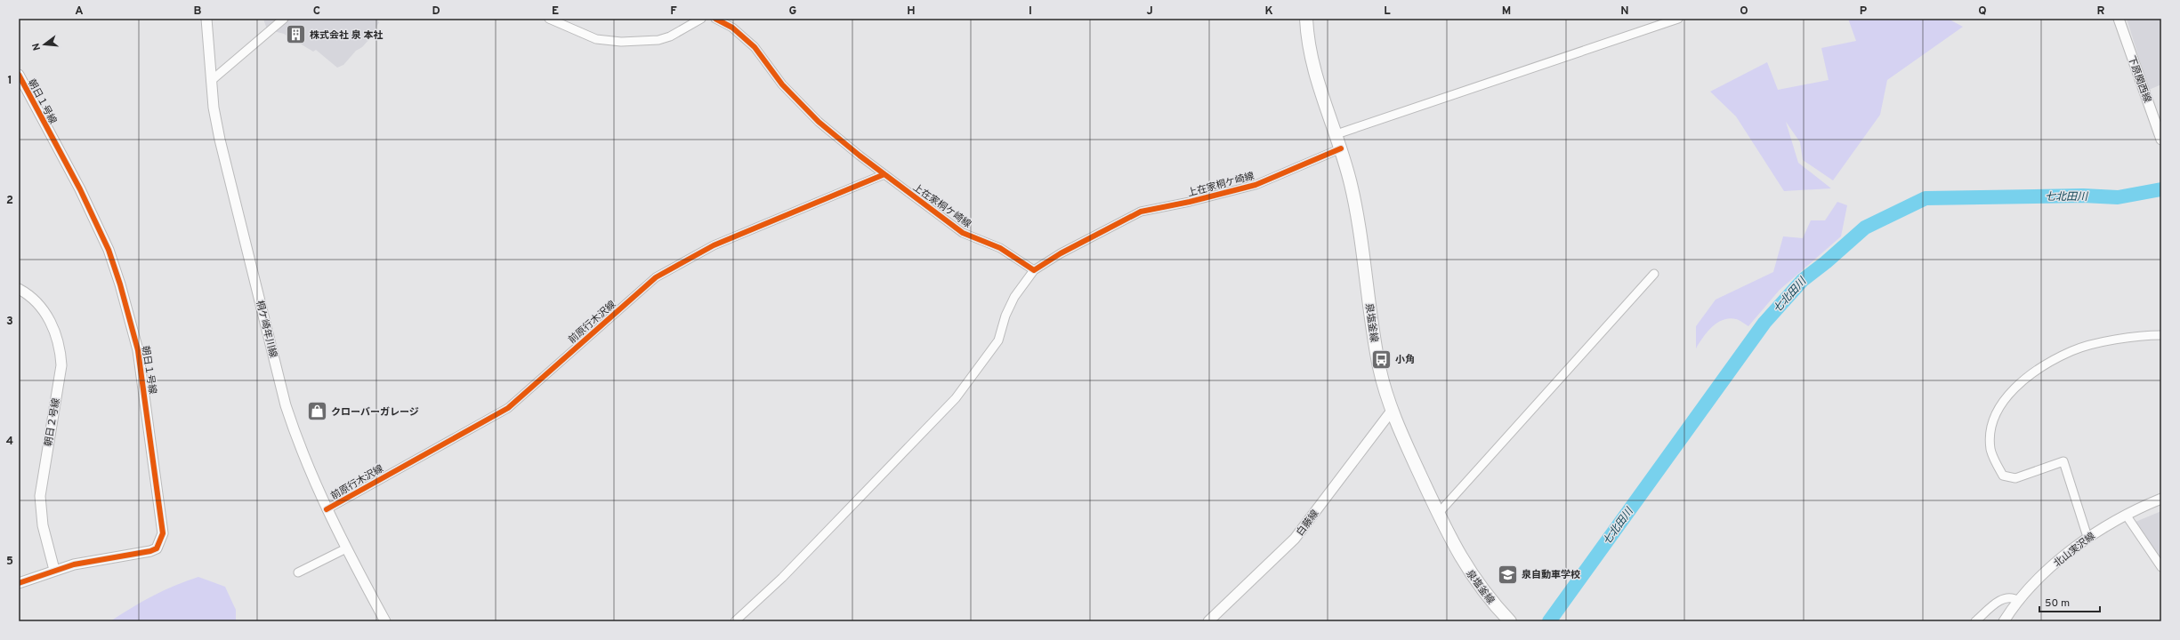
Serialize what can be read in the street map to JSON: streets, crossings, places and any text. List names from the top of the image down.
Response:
{
  "streets": {
    "main road": ["泉塩釜線"],
    "street": [
      "下原関西線",
      "朝日１号線",
      "上在家桐ケ崎線",
      "前原行木沢線",
      "桐ケ崎年川線",
      "朝日２号線",
      "白藤線",
      "北山実沢線"
    ]
  },
  "crossings": [
    ["朝日１号線", "朝日２号線"],
    ["上在家桐ケ崎線", "前原行木沢線"],
    ["上在家桐ケ崎線", "泉塩釜線"],
    ["前原行木沢線", "桐ケ崎年川線"],
    ["泉塩釜線", "白藤線"]
  ],
  "water": ["七北田川"],
  "places": {
    "building": ["株式会社 泉 本社"],
    "bus stop": ["小角"],
    "shop": ["クローバーガレージ"],
    "school or university": ["泉自動車学校"]
  },
  "scale_bar": "50 m",
  "north": "left",
  "grid": {
    "columns": [
      "A",
      "B",
      "C",
      "D",
      "E",
      "F",
      "G",
      "H",
      "I",
      "J",
      "K",
      "L",
      "M",
      "N",
      "O",
      "P",
      "Q",
      "R"
    ],
    "rows": [
      "1",
      "2",
      "3",
      "4",
      "5"
    ]
  }
}
